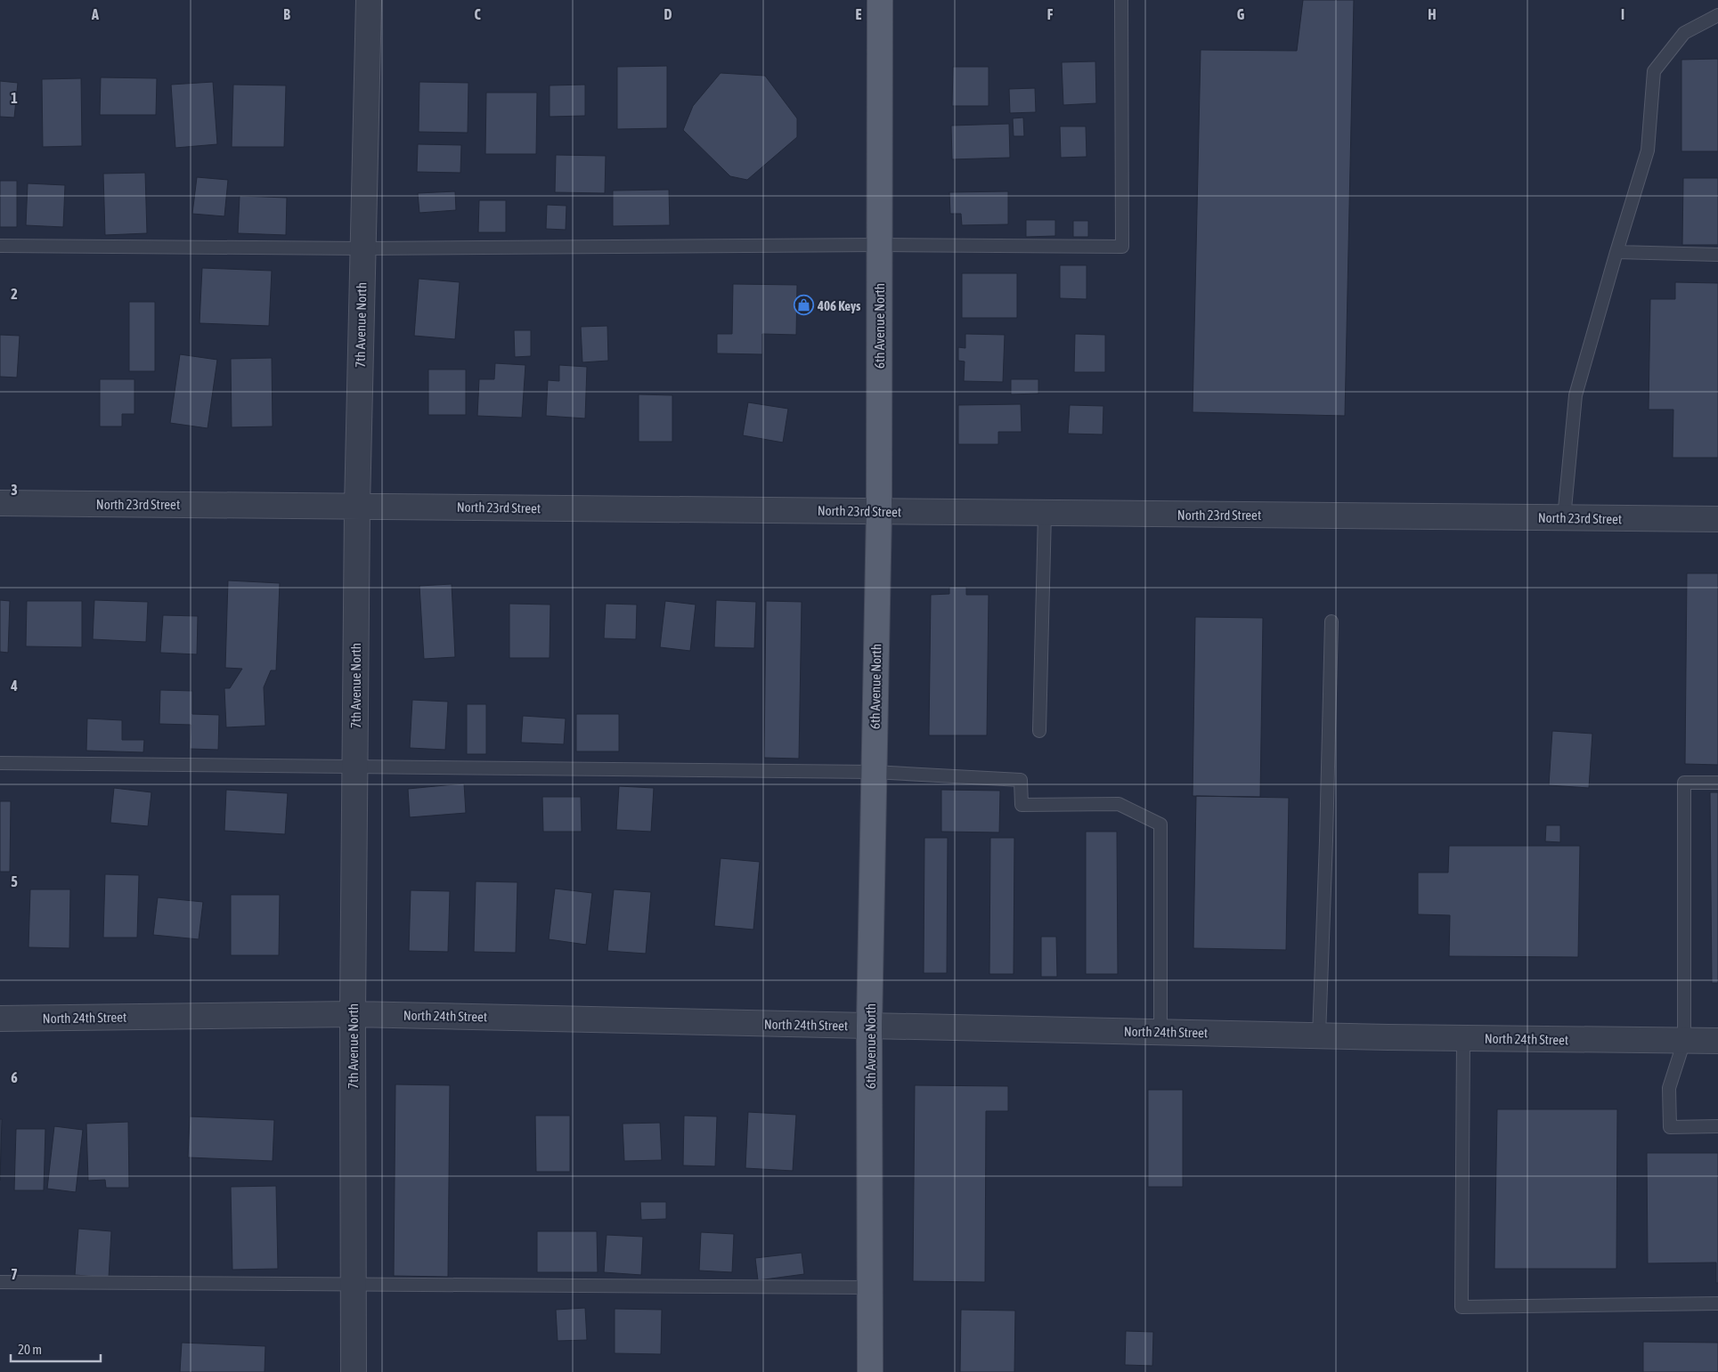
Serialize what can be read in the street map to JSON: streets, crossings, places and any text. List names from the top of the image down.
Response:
{
  "streets": {
    "main road": ["6th Avenue North"],
    "street": ["7th Avenue North", "North 23rd Street", "North 24th Street"]
  },
  "crossings": [
    ["7th Avenue North", "North 23rd Street"],
    ["7th Avenue North", "North 24th Street"],
    ["6th Avenue North", "North 23rd Street"],
    ["6th Avenue North", "North 24th Street"]
  ],
  "places": {
    "shop": ["406 Keys"]
  },
  "scale_bar": "20 m",
  "grid": {
    "columns": [
      "A",
      "B",
      "C",
      "D",
      "E",
      "F",
      "G",
      "H",
      "I"
    ],
    "rows": [
      "1",
      "2",
      "3",
      "4",
      "5",
      "6",
      "7"
    ]
  }
}
